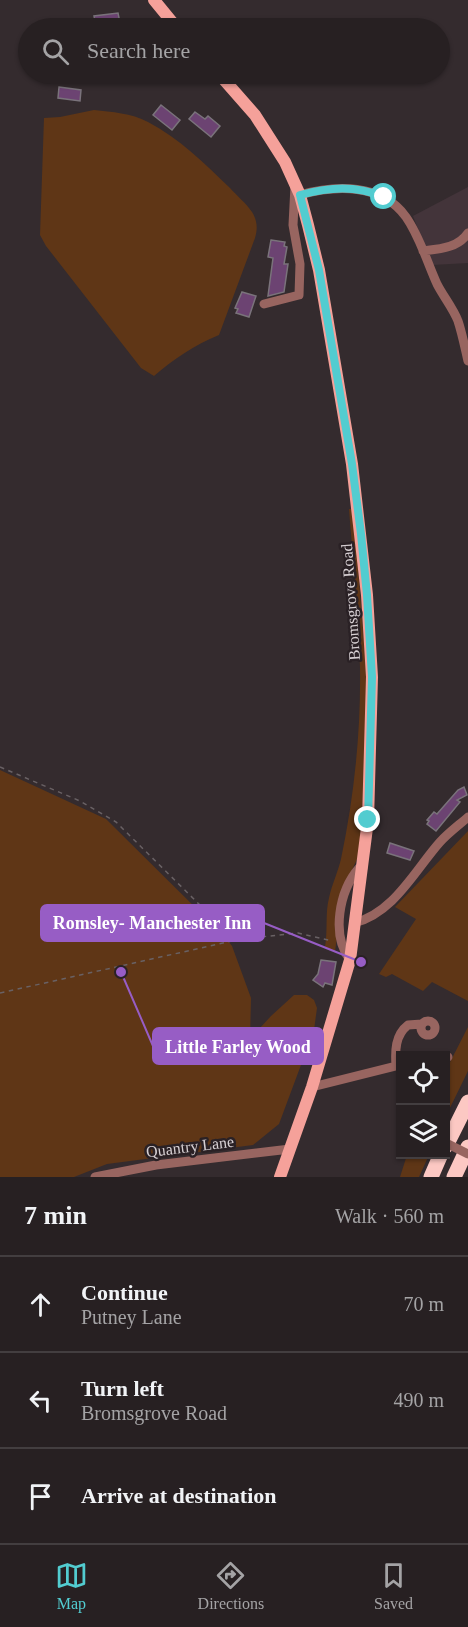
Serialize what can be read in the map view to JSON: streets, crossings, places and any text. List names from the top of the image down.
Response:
{
  "streets": {
    "main road": ["Bromsgrove Road"],
    "street": ["Quantry Lane"]
  },
  "crossings": [
    ["Bromsgrove Road", "Quantry Lane"]
  ],
  "places": ["Romsley- Manchester Inn", "Little Farley Wood"],
  "page": {
    "search": "Search here",
    "heading": ["7 min", "Walk · 560 m"],
    "list": [
      ["Continue", "Putney Lane", "70 m"],
      ["Turn left", "Bromsgrove Road", "490 m"],
      "Arrive at destination"
    ],
    "nav": ["Map", "Directions", "Saved"]
  }
}
